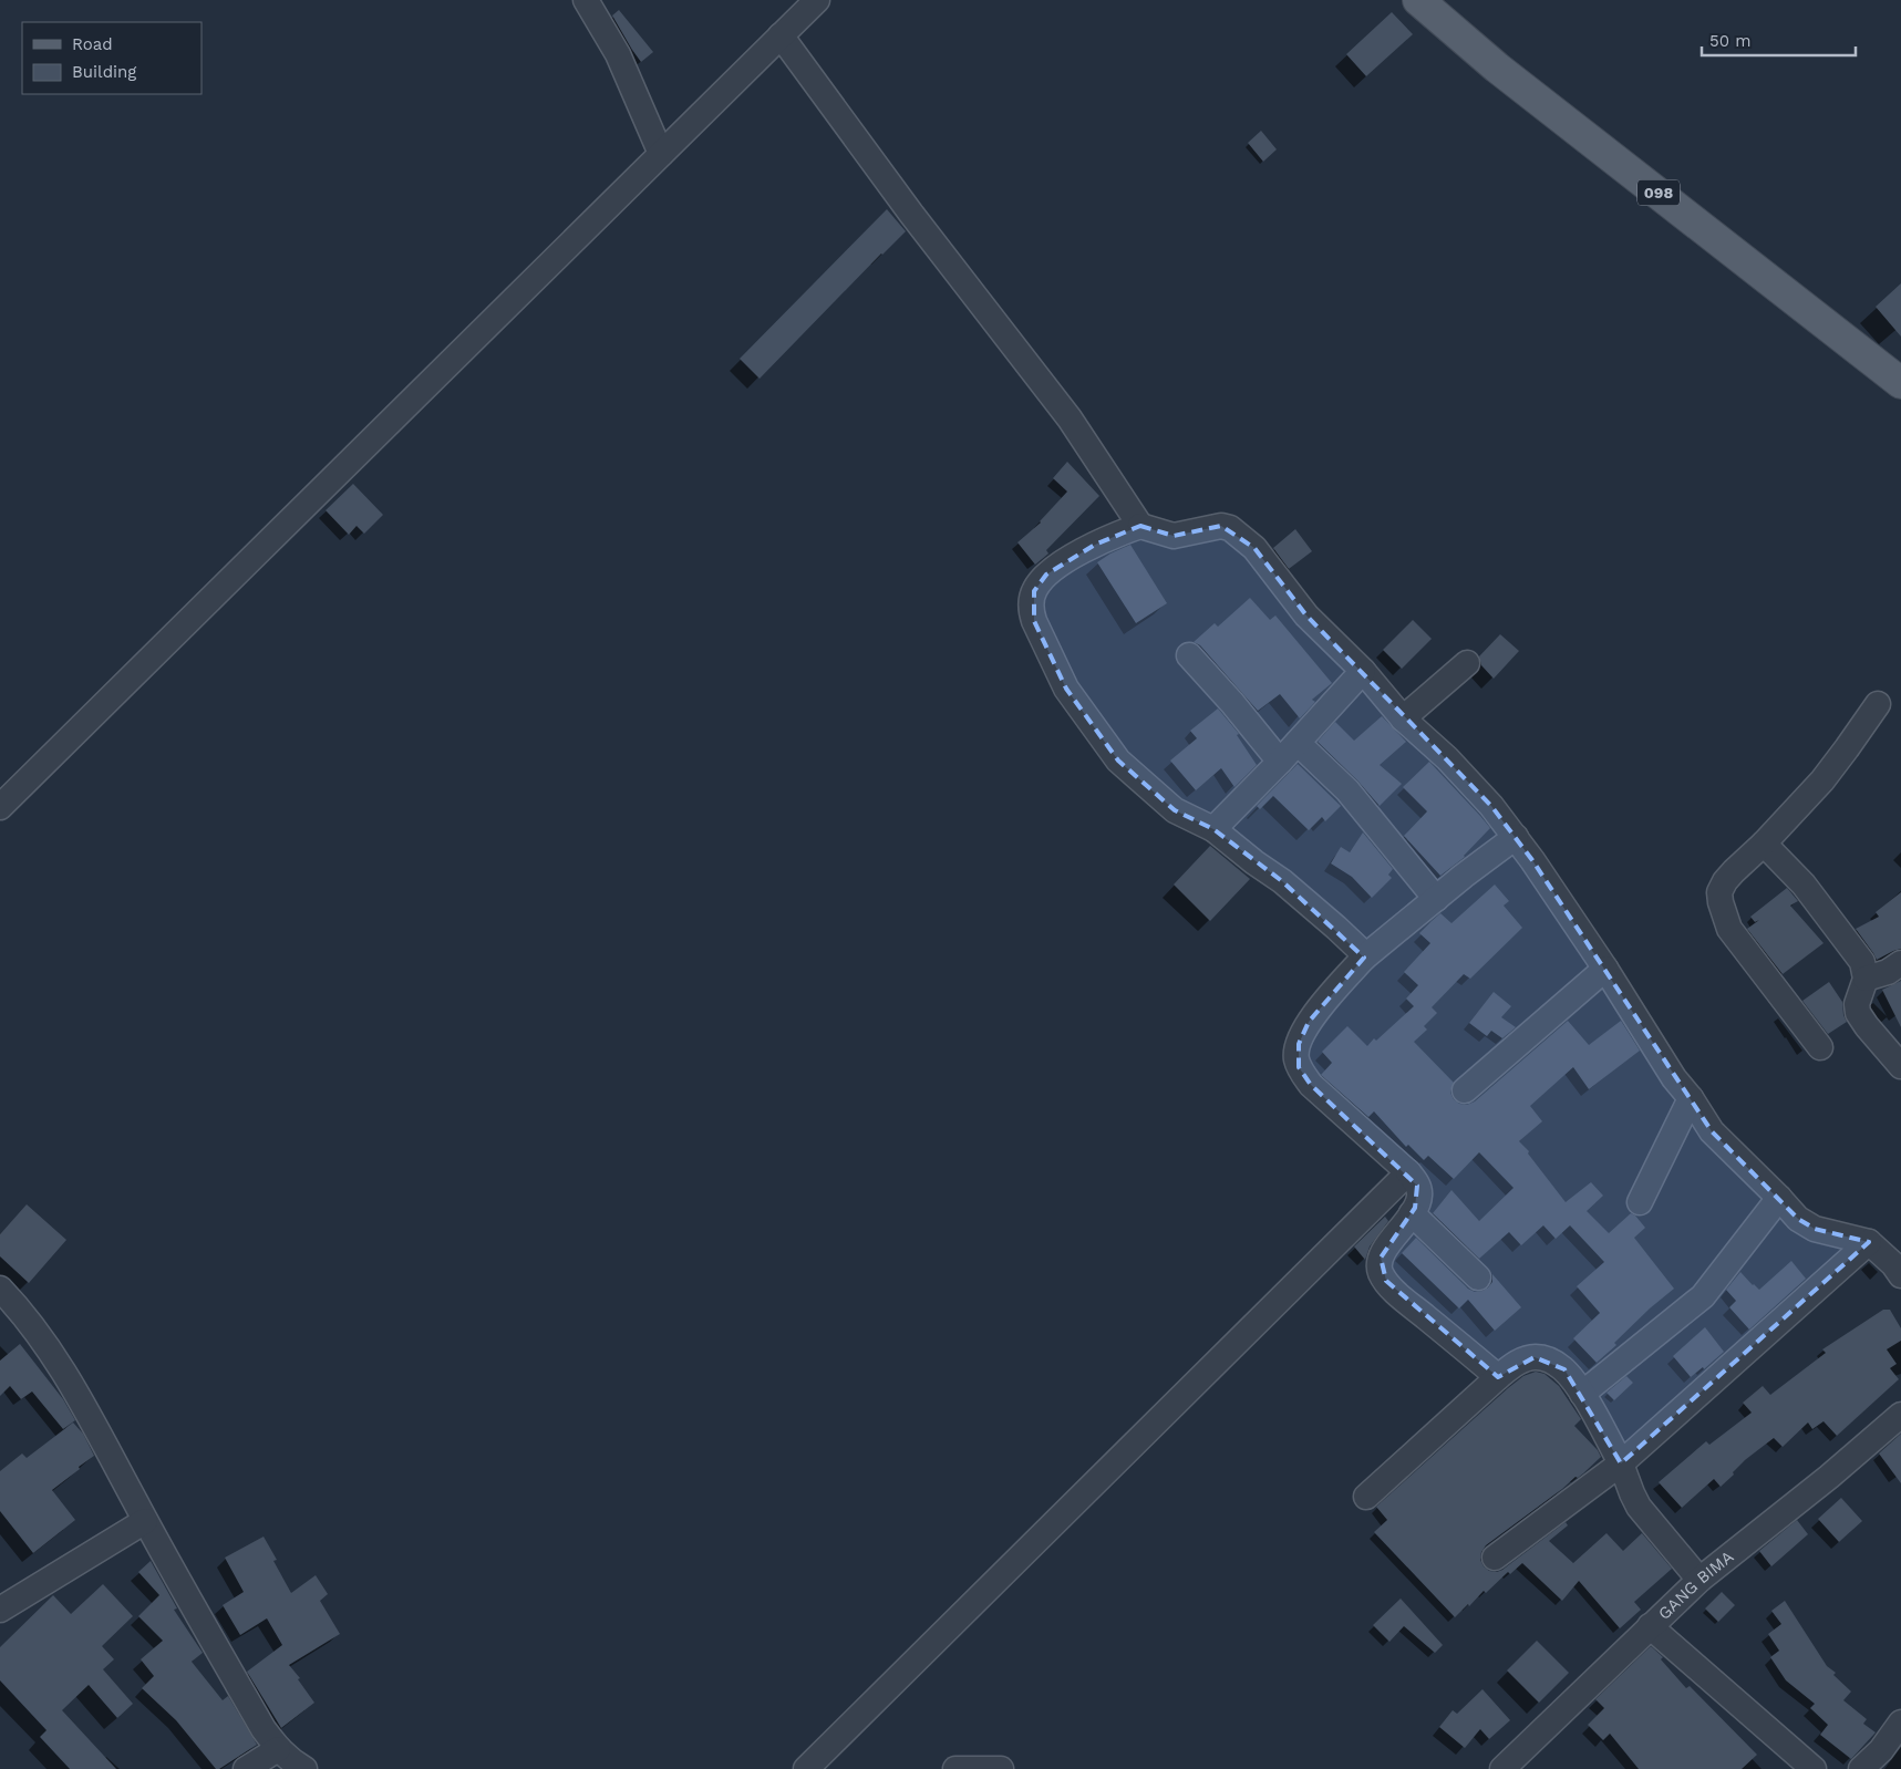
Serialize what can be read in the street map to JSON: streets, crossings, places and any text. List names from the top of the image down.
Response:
{
  "streets": {
    "main road": ["098"],
    "street": ["GANG BIMA"]
  },
  "legend": ["Road", "Building"],
  "scale_bar": "50 m"
}
